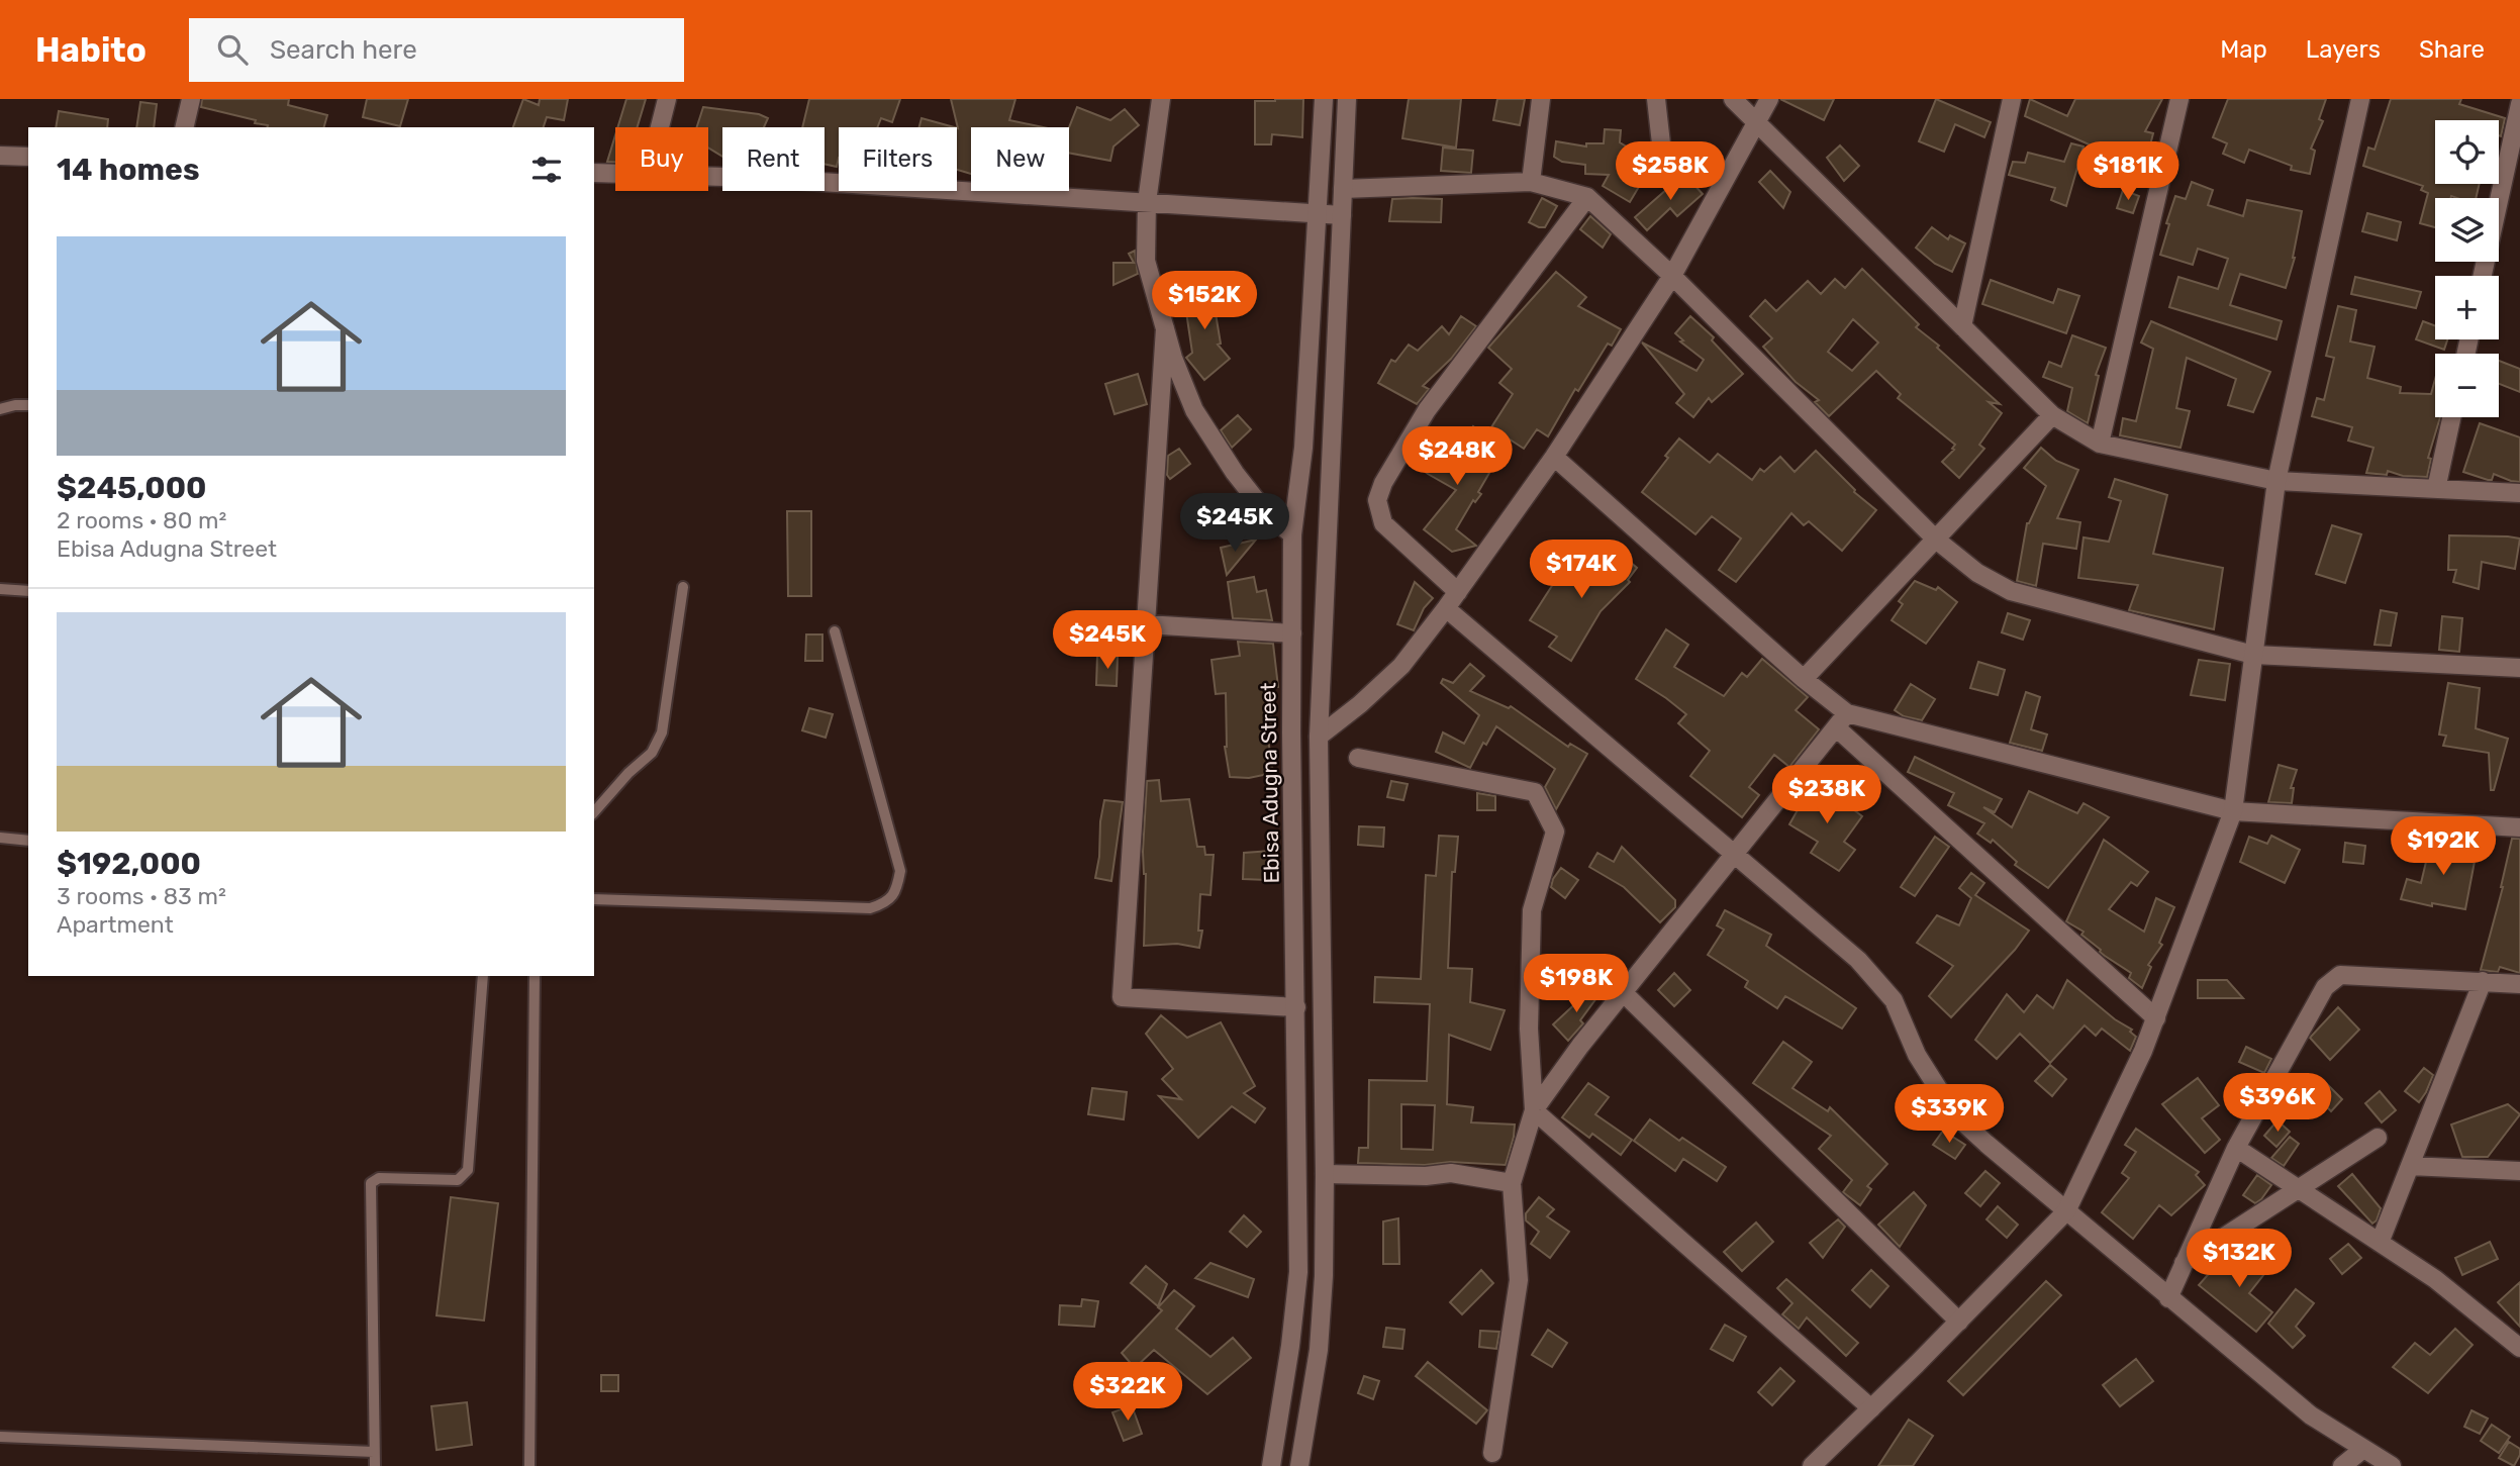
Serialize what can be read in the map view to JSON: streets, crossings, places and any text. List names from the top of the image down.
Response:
{
  "streets": {
    "street": ["Ebisa Adugna Street"]
  },
  "page": {
    "header": "Habito",
    "search": "Search here",
    "nav": ["Map", "Layers", "Share"],
    "map_buttons": ["+", "−"],
    "chip": [
      "Buy",
      "Rent",
      "Filters",
      "New"
    ],
    "heading": "14 homes",
    "price": [
      "$258K",
      "$181K",
      "$152K",
      "$248K",
      "$245K",
      "$174K",
      "$245K",
      "$238K",
      "$192K",
      "$198K",
      "$396K",
      "$339K",
      "$132K",
      "$322K"
    ],
    "list": [
      {
        "name": "$245,000",
        "note": "2 rooms · 80 m² · Ebisa Adugna Street"
      },
      {
        "name": "$192,000",
        "note": "3 rooms · 83 m² · Apartment"
      }
    ]
  }
}
